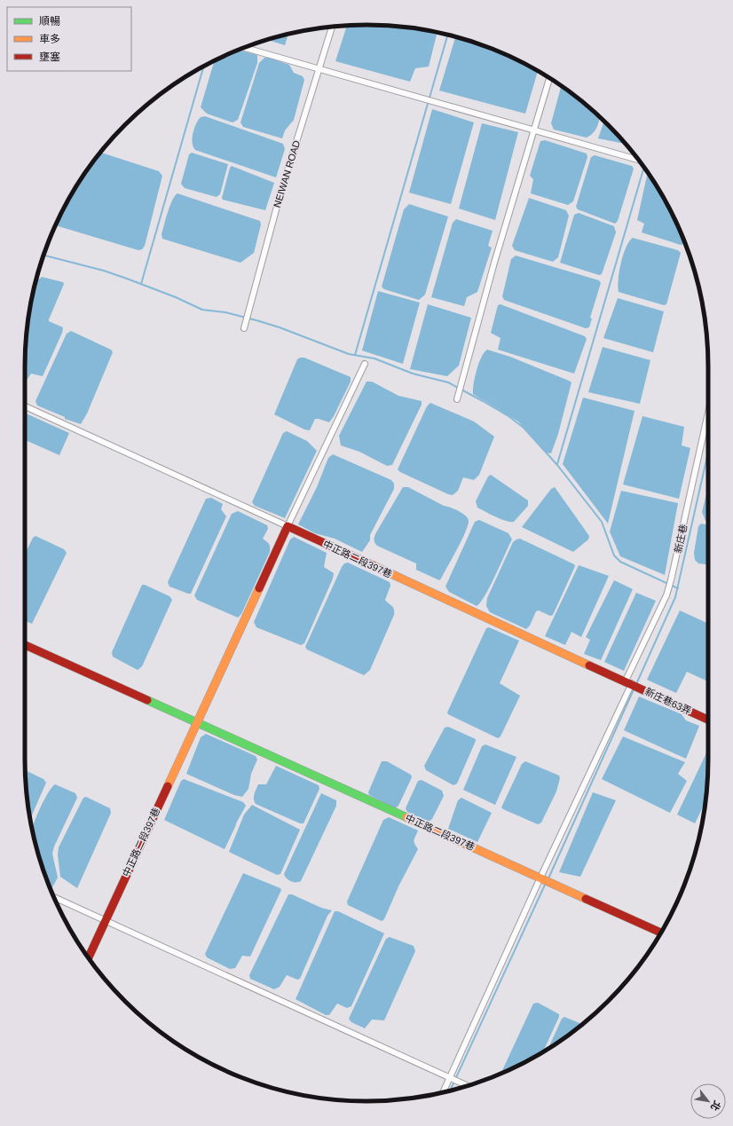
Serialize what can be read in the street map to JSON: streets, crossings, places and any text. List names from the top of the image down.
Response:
{
  "streets": {
    "street": [
      "NEIWAN ROAD",
      "新庄巷",
      "中正路二段397巷",
      "新庄巷63弄"
    ]
  },
  "crossings": [
    ["新庄巷", "中正路二段397巷"],
    ["新庄巷", "新庄巷63弄"],
    ["中正路二段397巷", "新庄巷63弄"]
  ],
  "legend": ["順暢", "車多", "壅塞"],
  "north": "bottom right"
}
